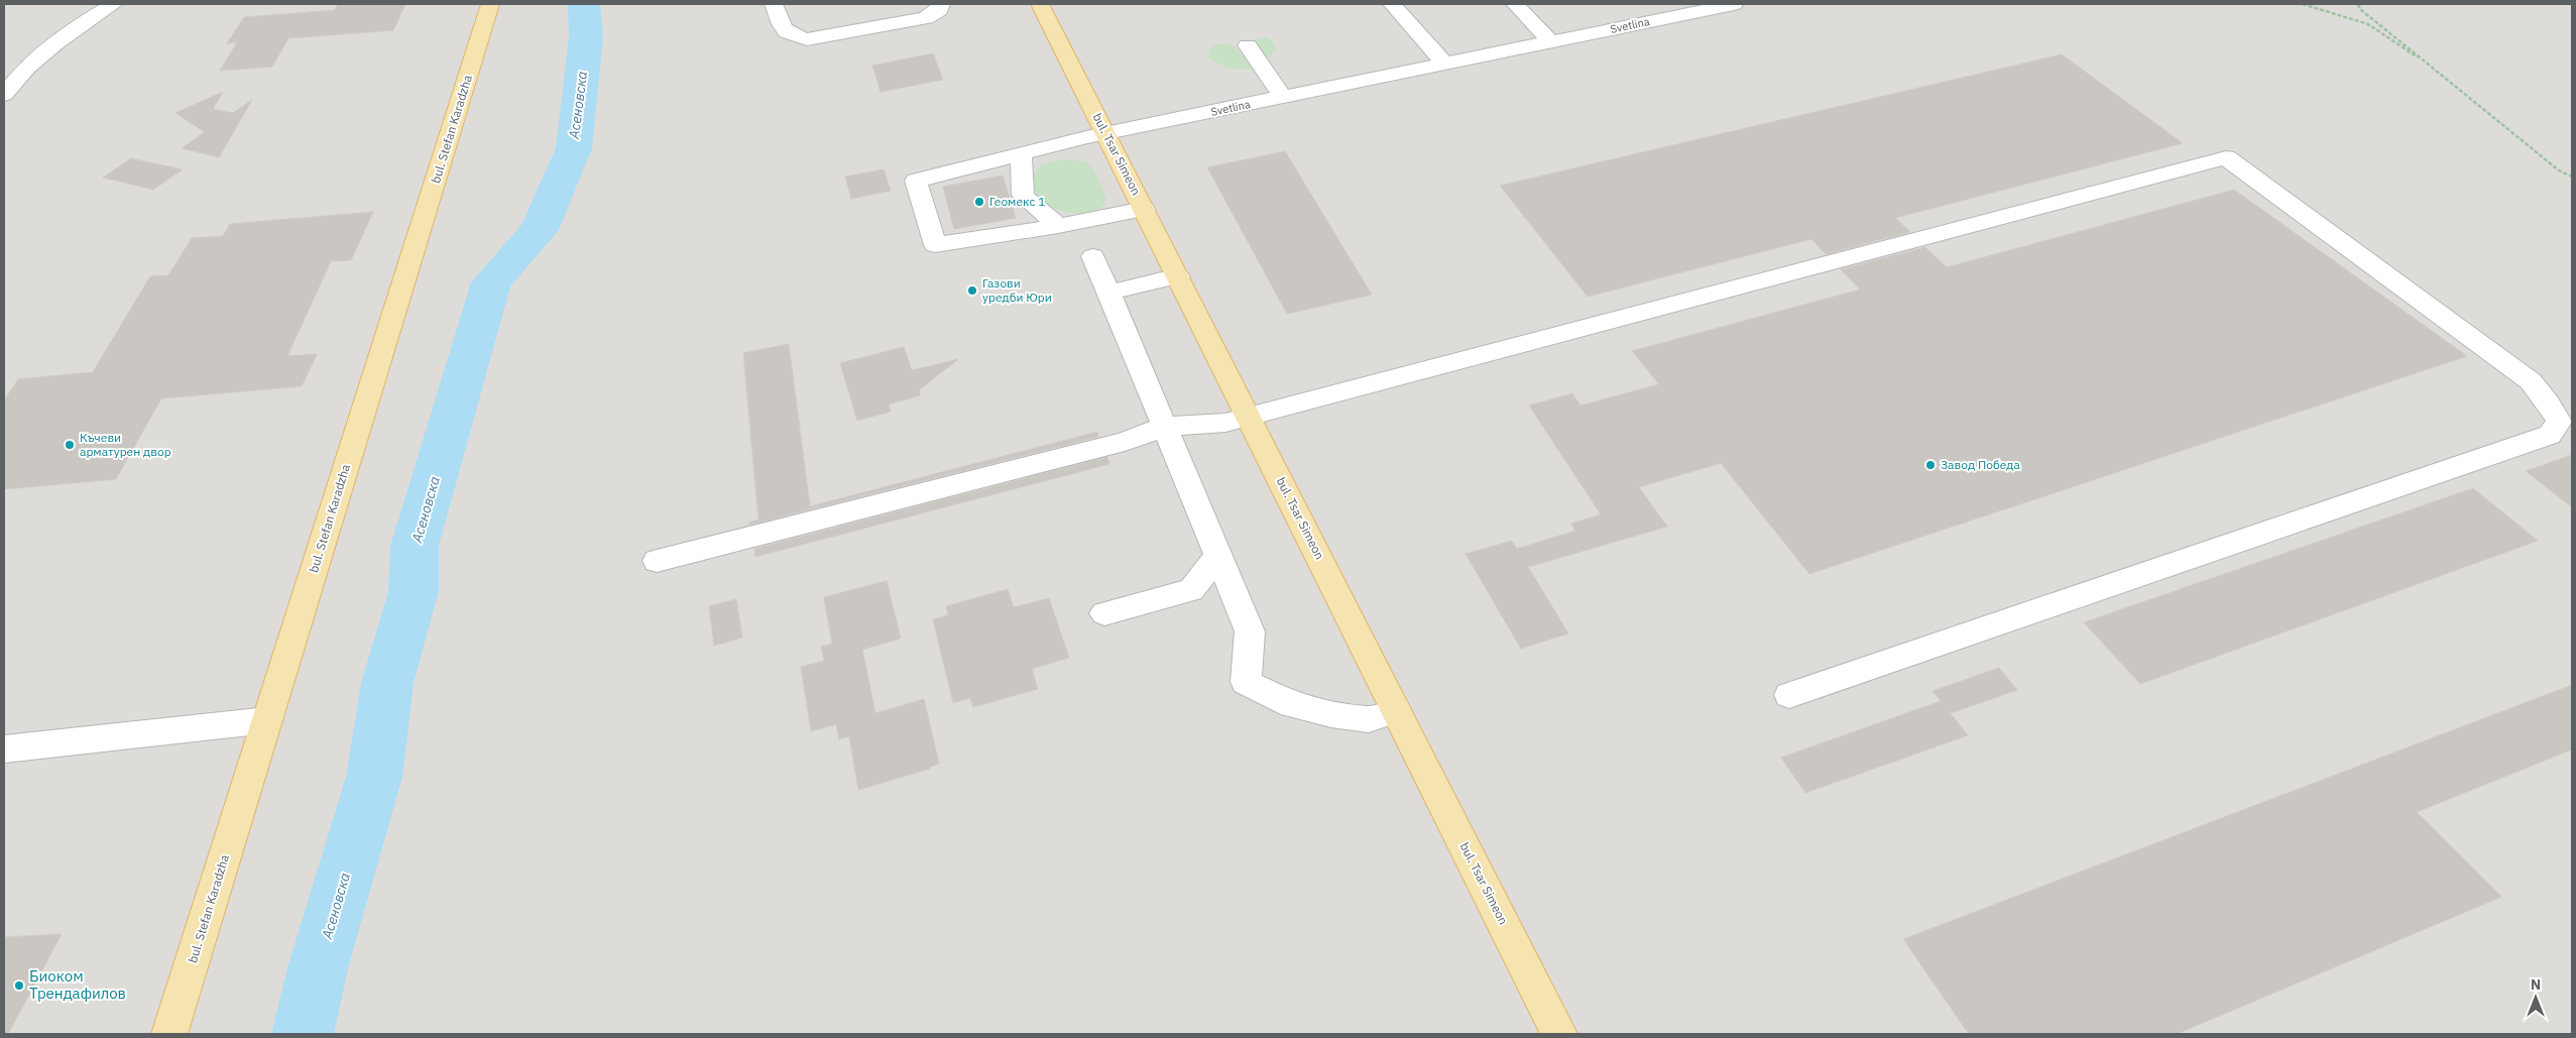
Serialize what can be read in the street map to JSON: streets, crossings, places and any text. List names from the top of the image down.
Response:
{
  "streets": {
    "main road": ["bul. Stefan Karadzha", "bul. Tsar Simeon"],
    "street": ["Svetlina"]
  },
  "crossings": [
    ["Svetlina", "bul. Tsar Simeon"]
  ],
  "water": ["Асеновска"],
  "places": [
    "Геомекс 1",
    "Газови уредби Юри",
    "Къчеви арматурен двор",
    "Завод Победа",
    "Биоком Трендафилов"
  ],
  "north": "top"
}
